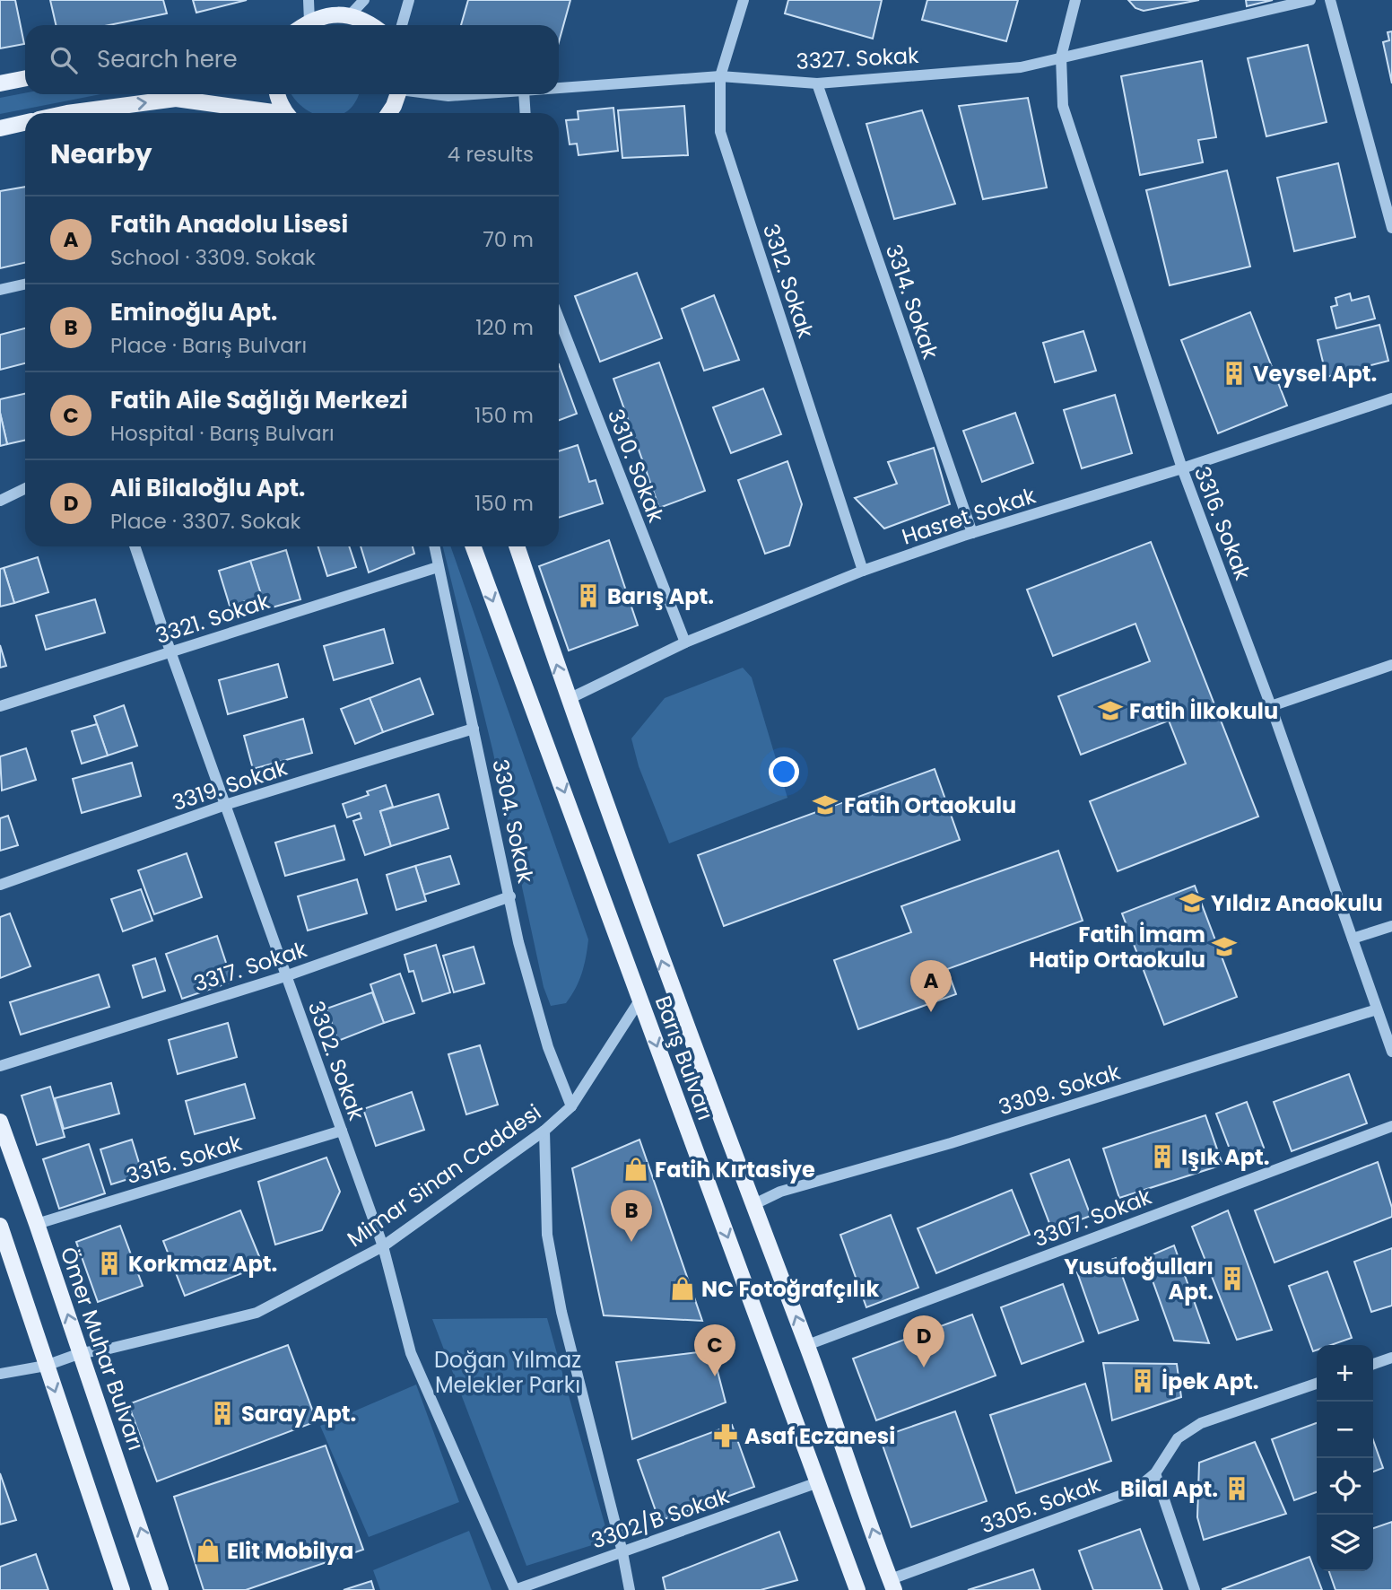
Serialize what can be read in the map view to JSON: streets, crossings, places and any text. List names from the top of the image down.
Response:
{
  "streets": {
    "main road": ["Barış Bulvarı", "Ömer Muhar Bulvarı"],
    "street": [
      "3327. Sokak",
      "3312. Sokak",
      "3314. Sokak",
      "3310. Sokak",
      "Hasret Sokak",
      "3316. Sokak",
      "3321. Sokak",
      "3319. Sokak",
      "3304. Sokak",
      "3317. Sokak",
      "3302. Sokak",
      "3309. Sokak",
      "3315. Sokak",
      "Mimar Sinan Caddesi",
      "3307. Sokak",
      "3305. Sokak",
      "3302/B Sokak"
    ]
  },
  "crossings": [
    ["3327. Sokak", "3312. Sokak"],
    ["3327. Sokak", "3314. Sokak"],
    ["3327. Sokak", "3316. Sokak"],
    ["3312. Sokak", "Hasret Sokak"],
    ["3314. Sokak", "Hasret Sokak"],
    ["3310. Sokak", "Hasret Sokak"],
    ["Hasret Sokak", "3316. Sokak"],
    ["Hasret Sokak", "Barış Bulvarı"],
    ["3316. Sokak", "3309. Sokak"],
    ["3321. Sokak", "3304. Sokak"],
    ["3321. Sokak", "3302. Sokak"],
    ["3319. Sokak", "3304. Sokak"],
    ["3319. Sokak", "3302. Sokak"],
    ["3304. Sokak", "3317. Sokak"],
    ["3304. Sokak", "Mimar Sinan Caddesi"],
    ["3317. Sokak", "3302. Sokak"],
    ["Barış Bulvarı", "3309. Sokak"],
    ["Barış Bulvarı", "Mimar Sinan Caddesi"],
    ["Barış Bulvarı", "3307. Sokak"],
    ["Barış Bulvarı", "3305. Sokak"],
    ["Barış Bulvarı", "3302/B Sokak"],
    ["3302. Sokak", "3315. Sokak"],
    ["3302. Sokak", "Mimar Sinan Caddesi"],
    ["3302. Sokak", "3302/B Sokak"],
    ["3315. Sokak", "Ömer Muhar Bulvarı"],
    ["Mimar Sinan Caddesi", "Ömer Muhar Bulvarı"]
  ],
  "parks": ["Doğan Yılmaz Melekler Parkı"],
  "places": {
    "building": [
      "Veysel Apt.",
      "Barış Apt.",
      "Işık Apt.",
      "Korkmaz Apt.",
      "Yusufoğulları Apt.",
      "İpek Apt.",
      "Saray Apt.",
      "Bilal Apt."
    ],
    "school or university": [
      "Fatih İlkokulu",
      "Fatih Ortaokulu",
      "Yıldız Anaokulu",
      "Fatih İmam Hatip Ortaokulu"
    ],
    "shop": ["Fatih Kırtasiye", "NC Fotoğrafçılık", "Elit Mobilya"],
    "pharmacy": ["Asaf Eczanesi"]
  },
  "page": {
    "search": "Search here",
    "heading": ["Nearby", "4 results"],
    "list": [
      {
        "mark": "A",
        "name": "Fatih Anadolu Lisesi",
        "note": "School · 3309. Sokak",
        "value": "70 m"
      },
      {
        "mark": "B",
        "name": "Eminoğlu Apt.",
        "note": "Place · Barış Bulvarı",
        "value": "120 m"
      },
      {
        "mark": "C",
        "name": "Fatih Aile Sağlığı Merkezi",
        "note": "Hospital · Barış Bulvarı",
        "value": "150 m"
      },
      {
        "mark": "D",
        "name": "Ali Bilaloğlu Apt.",
        "note": "Place · 3307. Sokak",
        "value": "150 m"
      }
    ],
    "pins": [
      "A",
      "B",
      "D",
      "C"
    ],
    "map_buttons": ["+", "−"]
  }
}
